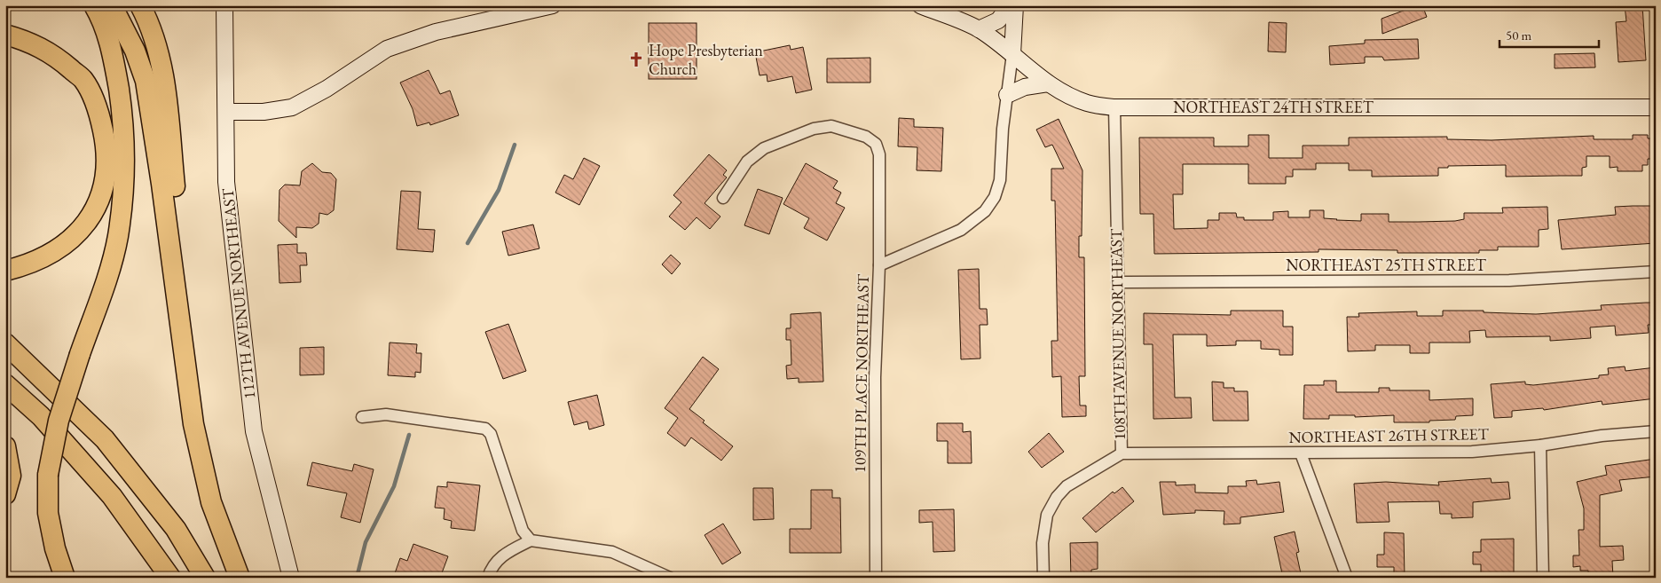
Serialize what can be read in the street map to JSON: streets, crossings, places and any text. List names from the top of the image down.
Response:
{
  "streets": {
    "main road": ["NORTHEAST 24TH STREET", "112TH AVENUE NORTHEAST"],
    "street": [
      "NORTHEAST 25TH STREET",
      "108TH AVENUE NORTHEAST",
      "109TH PLACE NORTHEAST",
      "NORTHEAST 26TH STREET"
    ]
  },
  "crossings": [
    ["NORTHEAST 24TH STREET", "108TH AVENUE NORTHEAST"],
    ["NORTHEAST 24TH STREET", "109TH PLACE NORTHEAST"],
    ["NORTHEAST 25TH STREET", "108TH AVENUE NORTHEAST"],
    ["108TH AVENUE NORTHEAST", "NORTHEAST 26TH STREET"]
  ],
  "places": {
    "church": ["Hope Presbyterian Church"]
  },
  "scale_bar": "50 m"
}
